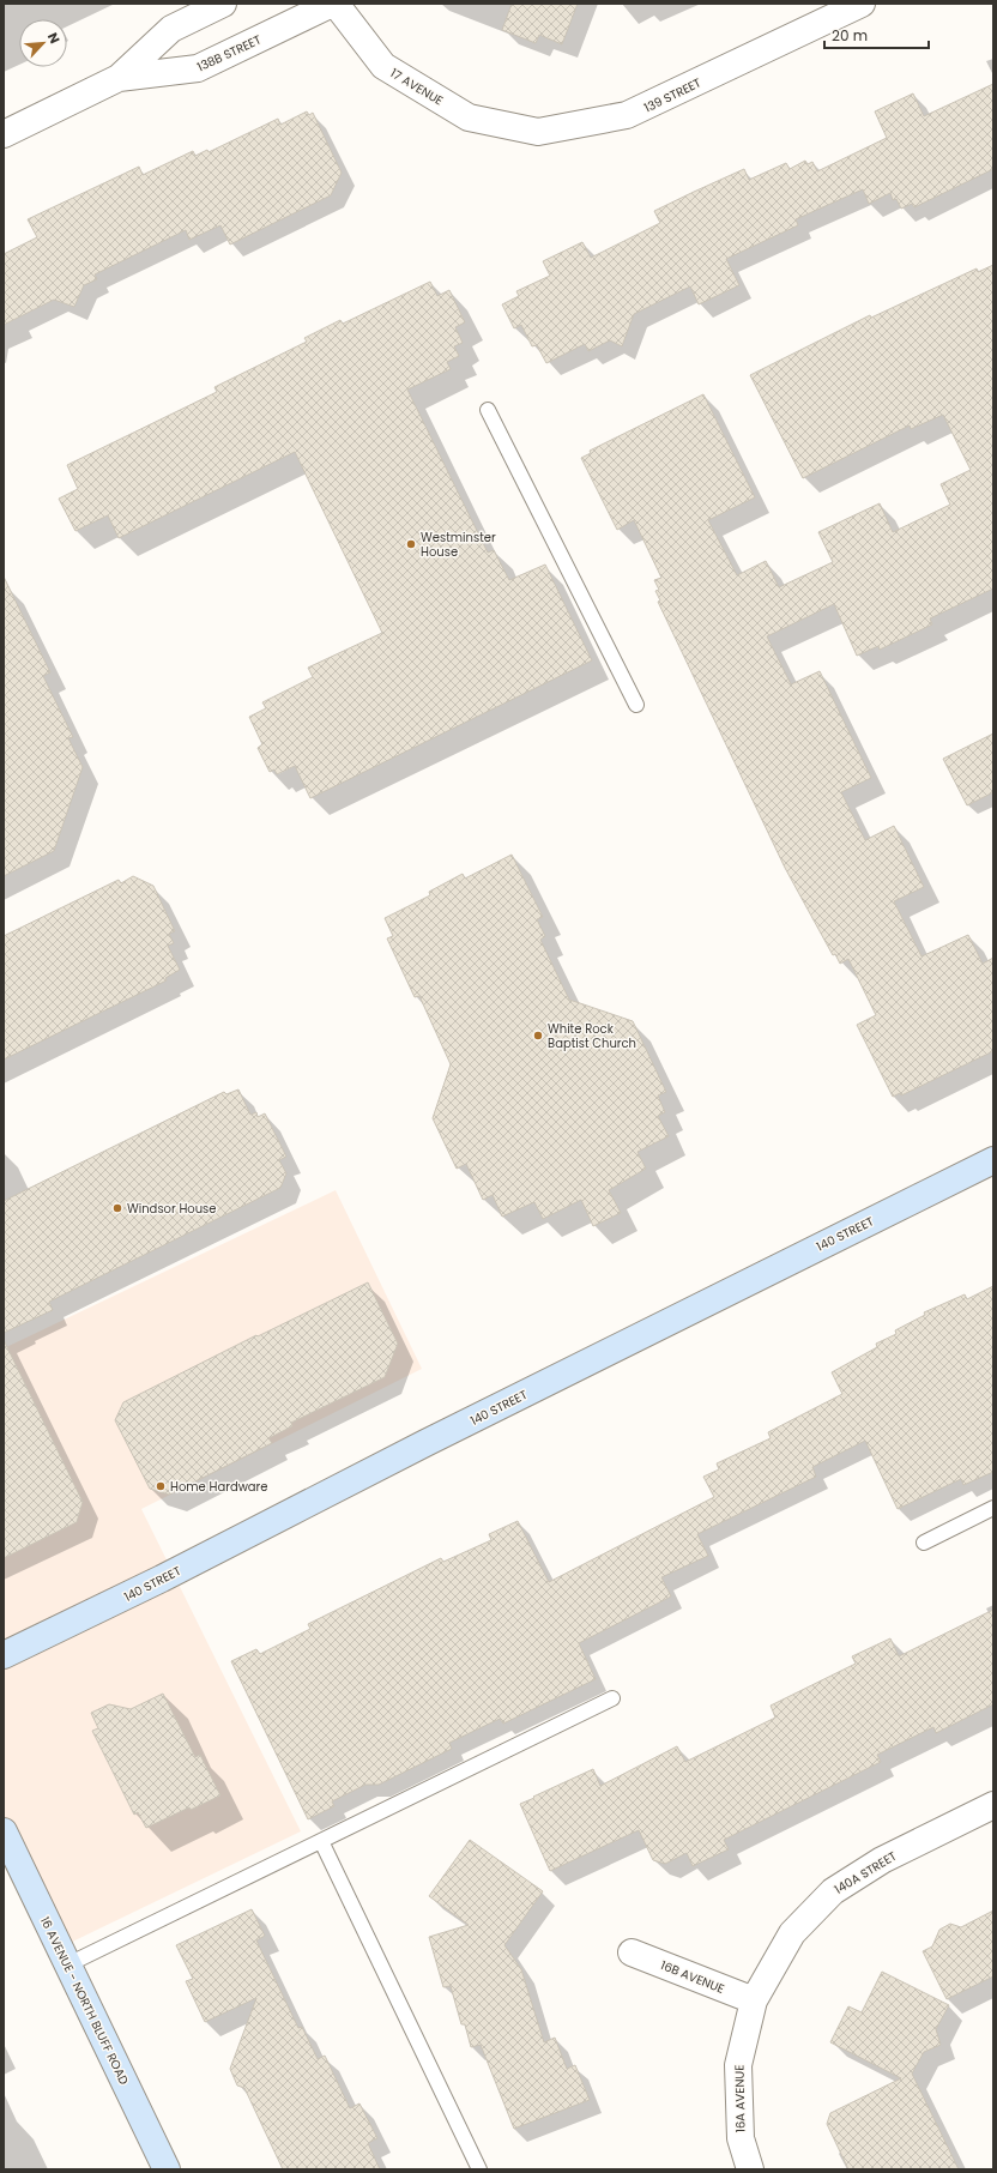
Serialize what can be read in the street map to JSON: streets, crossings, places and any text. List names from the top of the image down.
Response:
{
  "streets": {
    "main road": ["140 STREET", "16 AVENUE - NORTH BLUFF ROAD"],
    "street": [
      "138B STREET",
      "17 AVENUE",
      "139 STREET",
      "140A STREET",
      "16B AVENUE",
      "16A AVENUE"
    ]
  },
  "crossings": [
    ["17 AVENUE", "139 STREET"],
    ["140A STREET", "16B AVENUE"],
    ["140A STREET", "16A AVENUE"],
    ["16B AVENUE", "16A AVENUE"]
  ],
  "places": [
    "Westminster House",
    "White Rock Baptist Church",
    "Windsor House",
    "Home Hardware"
  ],
  "scale_bar": "20 m",
  "north": "top right"
}
